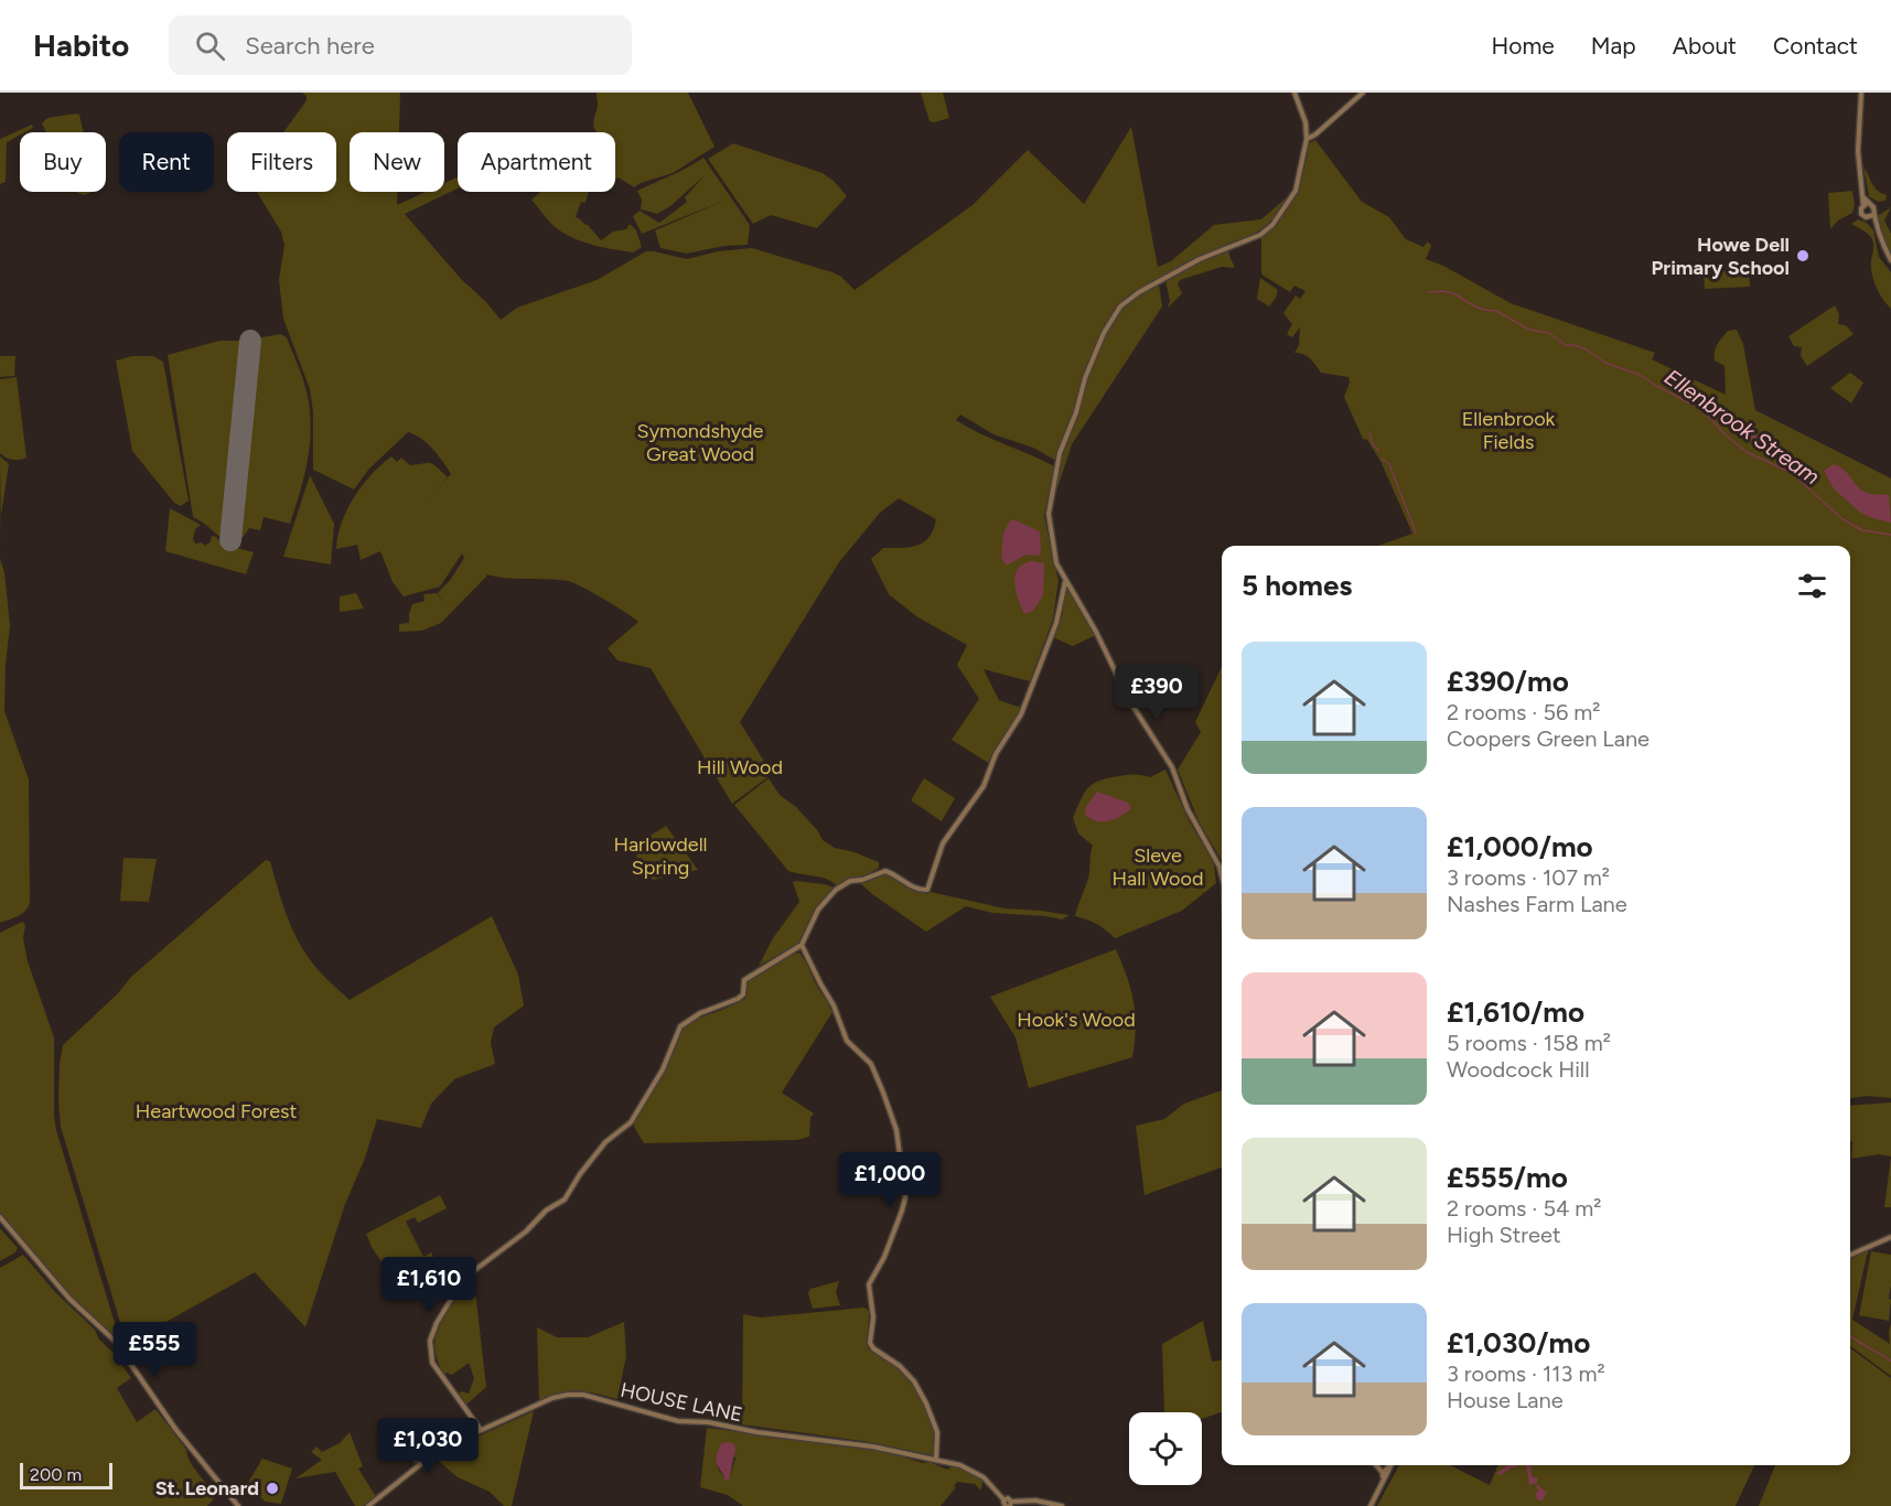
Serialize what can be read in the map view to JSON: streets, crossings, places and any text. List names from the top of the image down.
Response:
{
  "streets": {
    "street": ["HOUSE LANE"]
  },
  "water": ["Ellenbrook Stream"],
  "parks": [
    "Ellenbrook Fields",
    "Symondshyde Great Wood",
    "Hill Wood",
    "Harlowdell Spring",
    "Sleve Hall Wood",
    "Hook's Wood",
    "Heartwood Forest"
  ],
  "places": ["Howe Dell Primary School", "St. Leonard"],
  "scale_bar": "200 m",
  "page": {
    "header": "Habito",
    "search": "Search here",
    "nav": [
      "Home",
      "Map",
      "About",
      "Contact"
    ],
    "chip": [
      "Buy",
      "Rent",
      "Filters",
      "New",
      "Apartment"
    ],
    "heading": "5 homes",
    "list": [
      {
        "name": "£390/mo",
        "note": "2 rooms · 56 m² · Coopers Green Lane"
      },
      {
        "name": "£1,000/mo",
        "note": "3 rooms · 107 m² · Nashes Farm Lane"
      },
      {
        "name": "£1,610/mo",
        "note": "5 rooms · 158 m² · Woodcock Hill"
      },
      {
        "name": "£555/mo",
        "note": "2 rooms · 54 m² · High Street"
      },
      {
        "name": "£1,030/mo",
        "note": "3 rooms · 113 m² · House Lane"
      }
    ],
    "price": [
      "£390",
      "£1,000",
      "£1,610",
      "£555",
      "£1,030"
    ],
    "scale": "200 m"
  }
}
